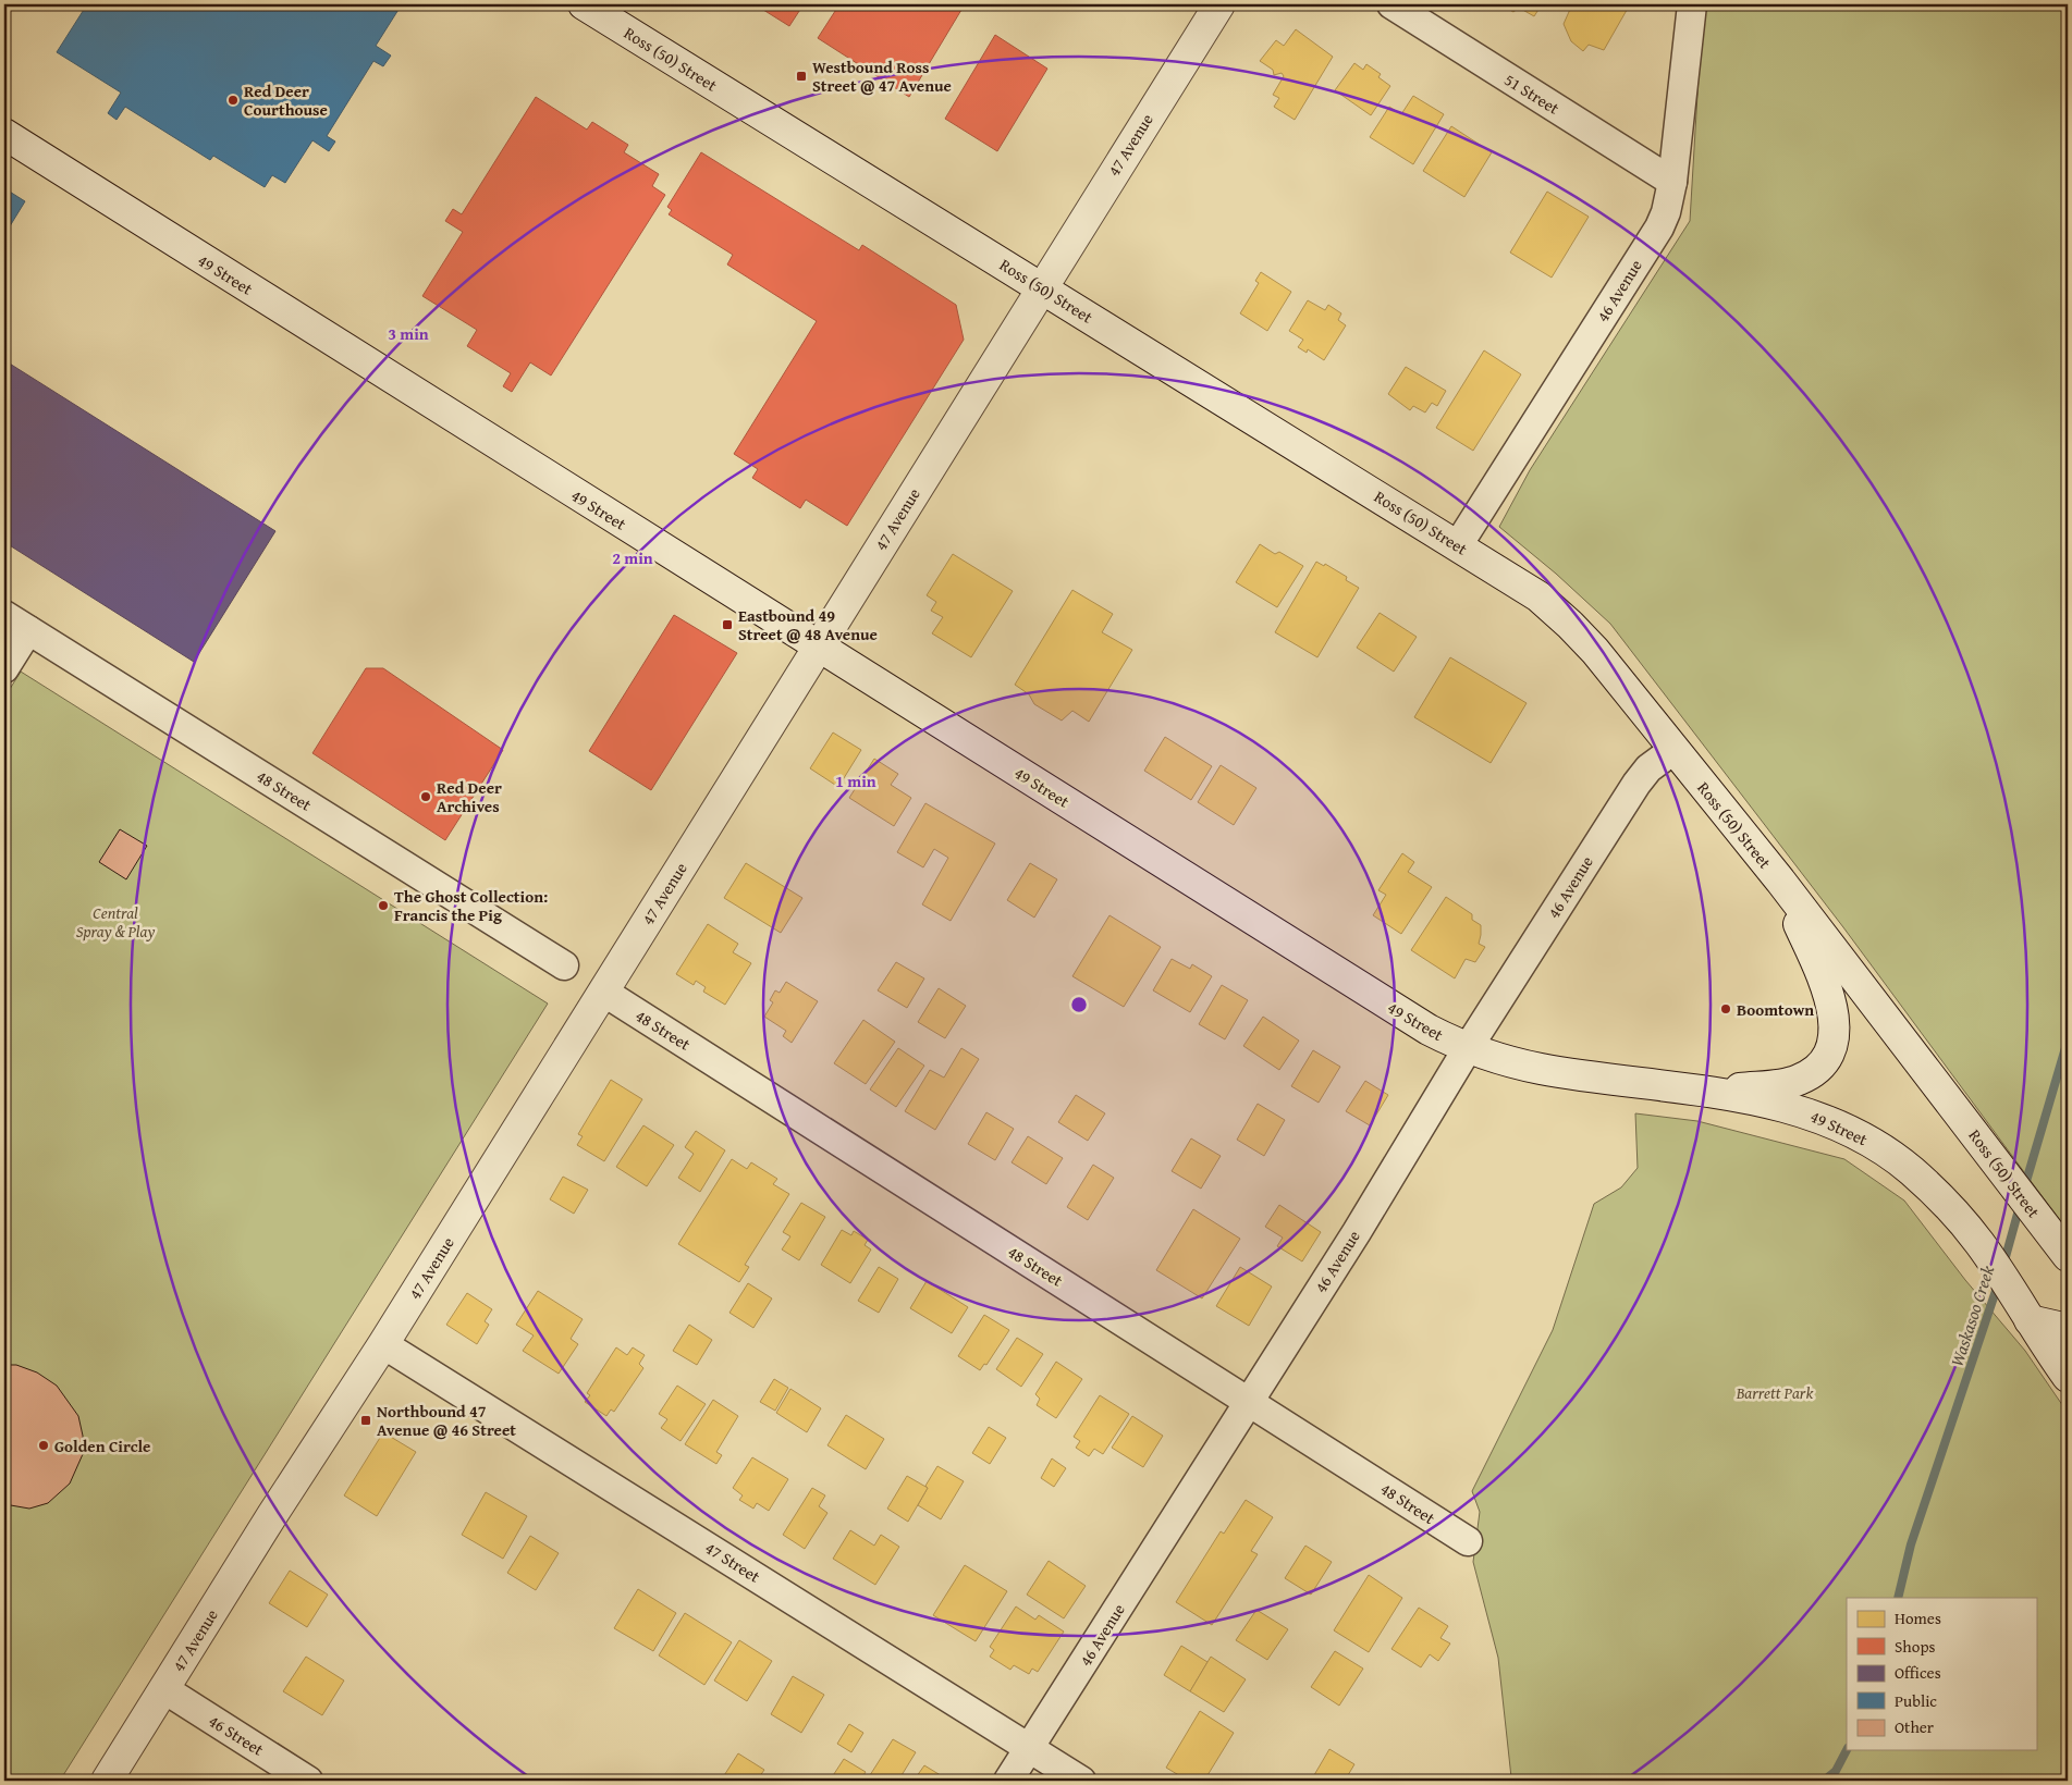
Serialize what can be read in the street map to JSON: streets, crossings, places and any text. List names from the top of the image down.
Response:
{
  "streets": {
    "main road": ["Ross (50) Street", "47 Avenue", "49 Street"],
    "street": [
      "51 Street",
      "46 Avenue",
      "48 Street",
      "47 Street",
      "46 Street"
    ]
  },
  "crossings": [
    ["Ross (50) Street", "47 Avenue"],
    ["Ross (50) Street", "46 Avenue"],
    ["51 Street", "46 Avenue"],
    ["47 Avenue", "49 Street"],
    ["47 Avenue", "48 Street"],
    ["47 Avenue", "47 Street"],
    ["47 Avenue", "46 Street"],
    ["49 Street", "46 Avenue"],
    ["46 Avenue", "48 Street"],
    ["46 Avenue", "47 Street"]
  ],
  "water": ["Waskasoo Creek"],
  "parks": ["Central Spray & Play", "Barrett Park"],
  "places": {
    "transit": ["Westbound Ross Street @ 47 Avenue", "Eastbound 49 Street @ 48 Avenue", "Northbound 47 Avenue @ 46 Street"],
    "other": [
      "Red Deer Courthouse",
      "Red Deer Archives",
      "The Ghost Collection: Francis the Pig",
      "Boomtown",
      "Golden Circle"
    ]
  },
  "legend": [
    "Homes",
    "Shops",
    "Offices",
    "Public",
    "Other"
  ],
  "rings": ["3 min", "2 min", "1 min"]
}
